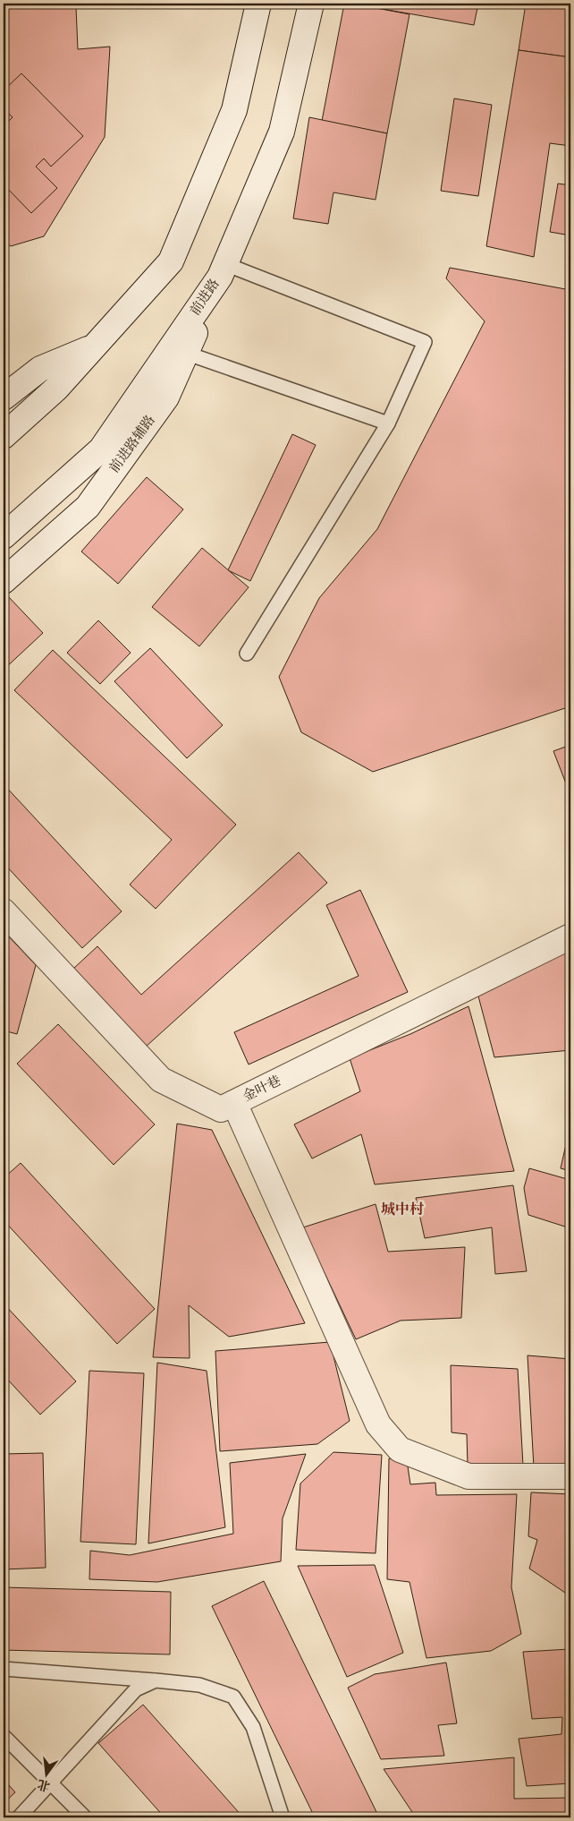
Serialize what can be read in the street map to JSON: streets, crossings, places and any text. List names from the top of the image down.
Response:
{
  "streets": {
    "street": ["前进路", "前进路辅路", "金叶巷"]
  },
  "crossings": [
    ["前进路", "前进路辅路"]
  ],
  "districts": ["城中村"],
  "north": "bottom"
}
